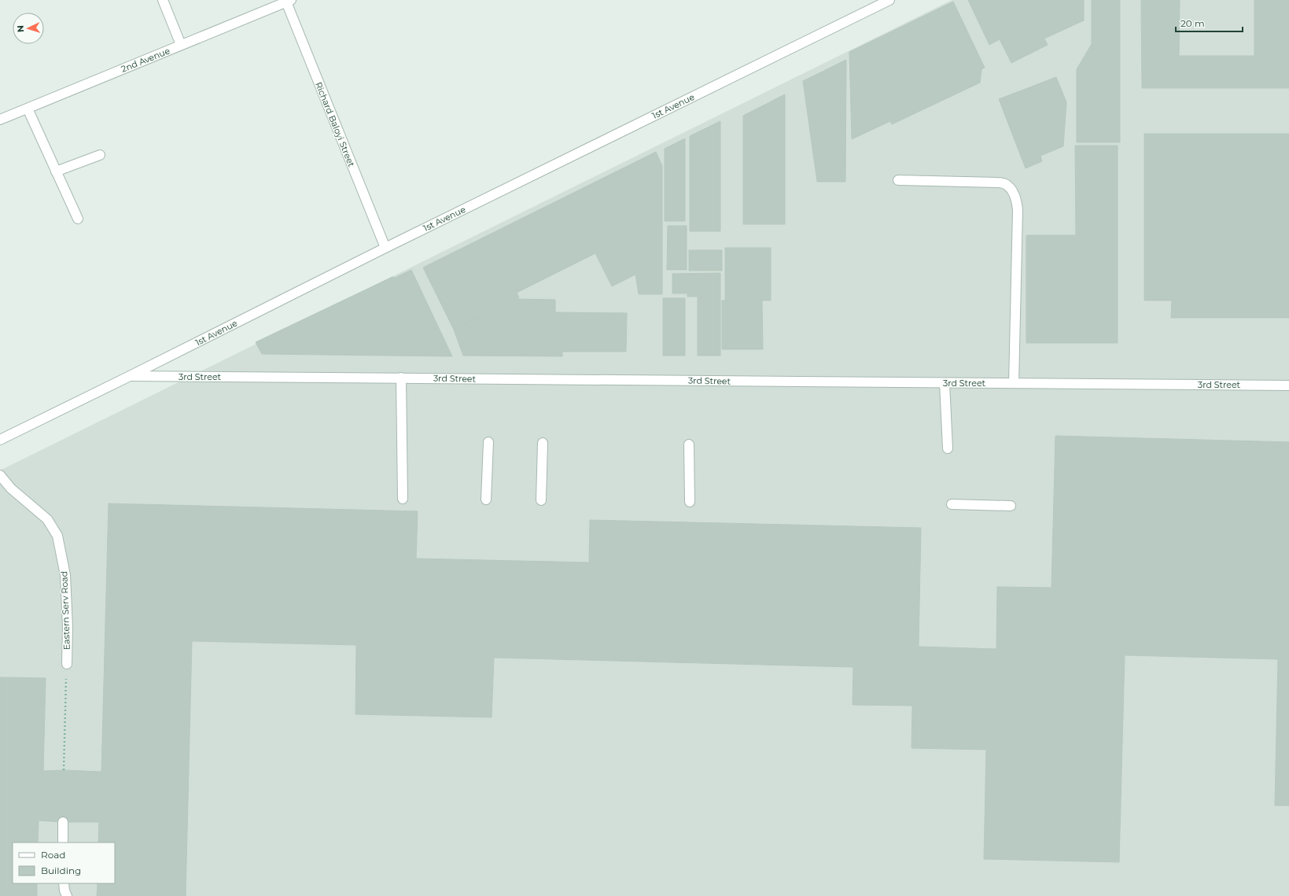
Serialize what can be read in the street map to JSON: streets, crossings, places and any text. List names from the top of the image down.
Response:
{
  "streets": {
    "street": [
      "2nd Avenue",
      "1st Avenue",
      "Richard Baloyi Street",
      "3rd Street",
      "Eastern Serv Road"
    ]
  },
  "crossings": [
    ["2nd Avenue", "Richard Baloyi Street"],
    ["1st Avenue", "Richard Baloyi Street"],
    ["1st Avenue", "3rd Street"]
  ],
  "legend": ["Road", "Building"],
  "scale_bar": "20 m",
  "north": "left"
}
